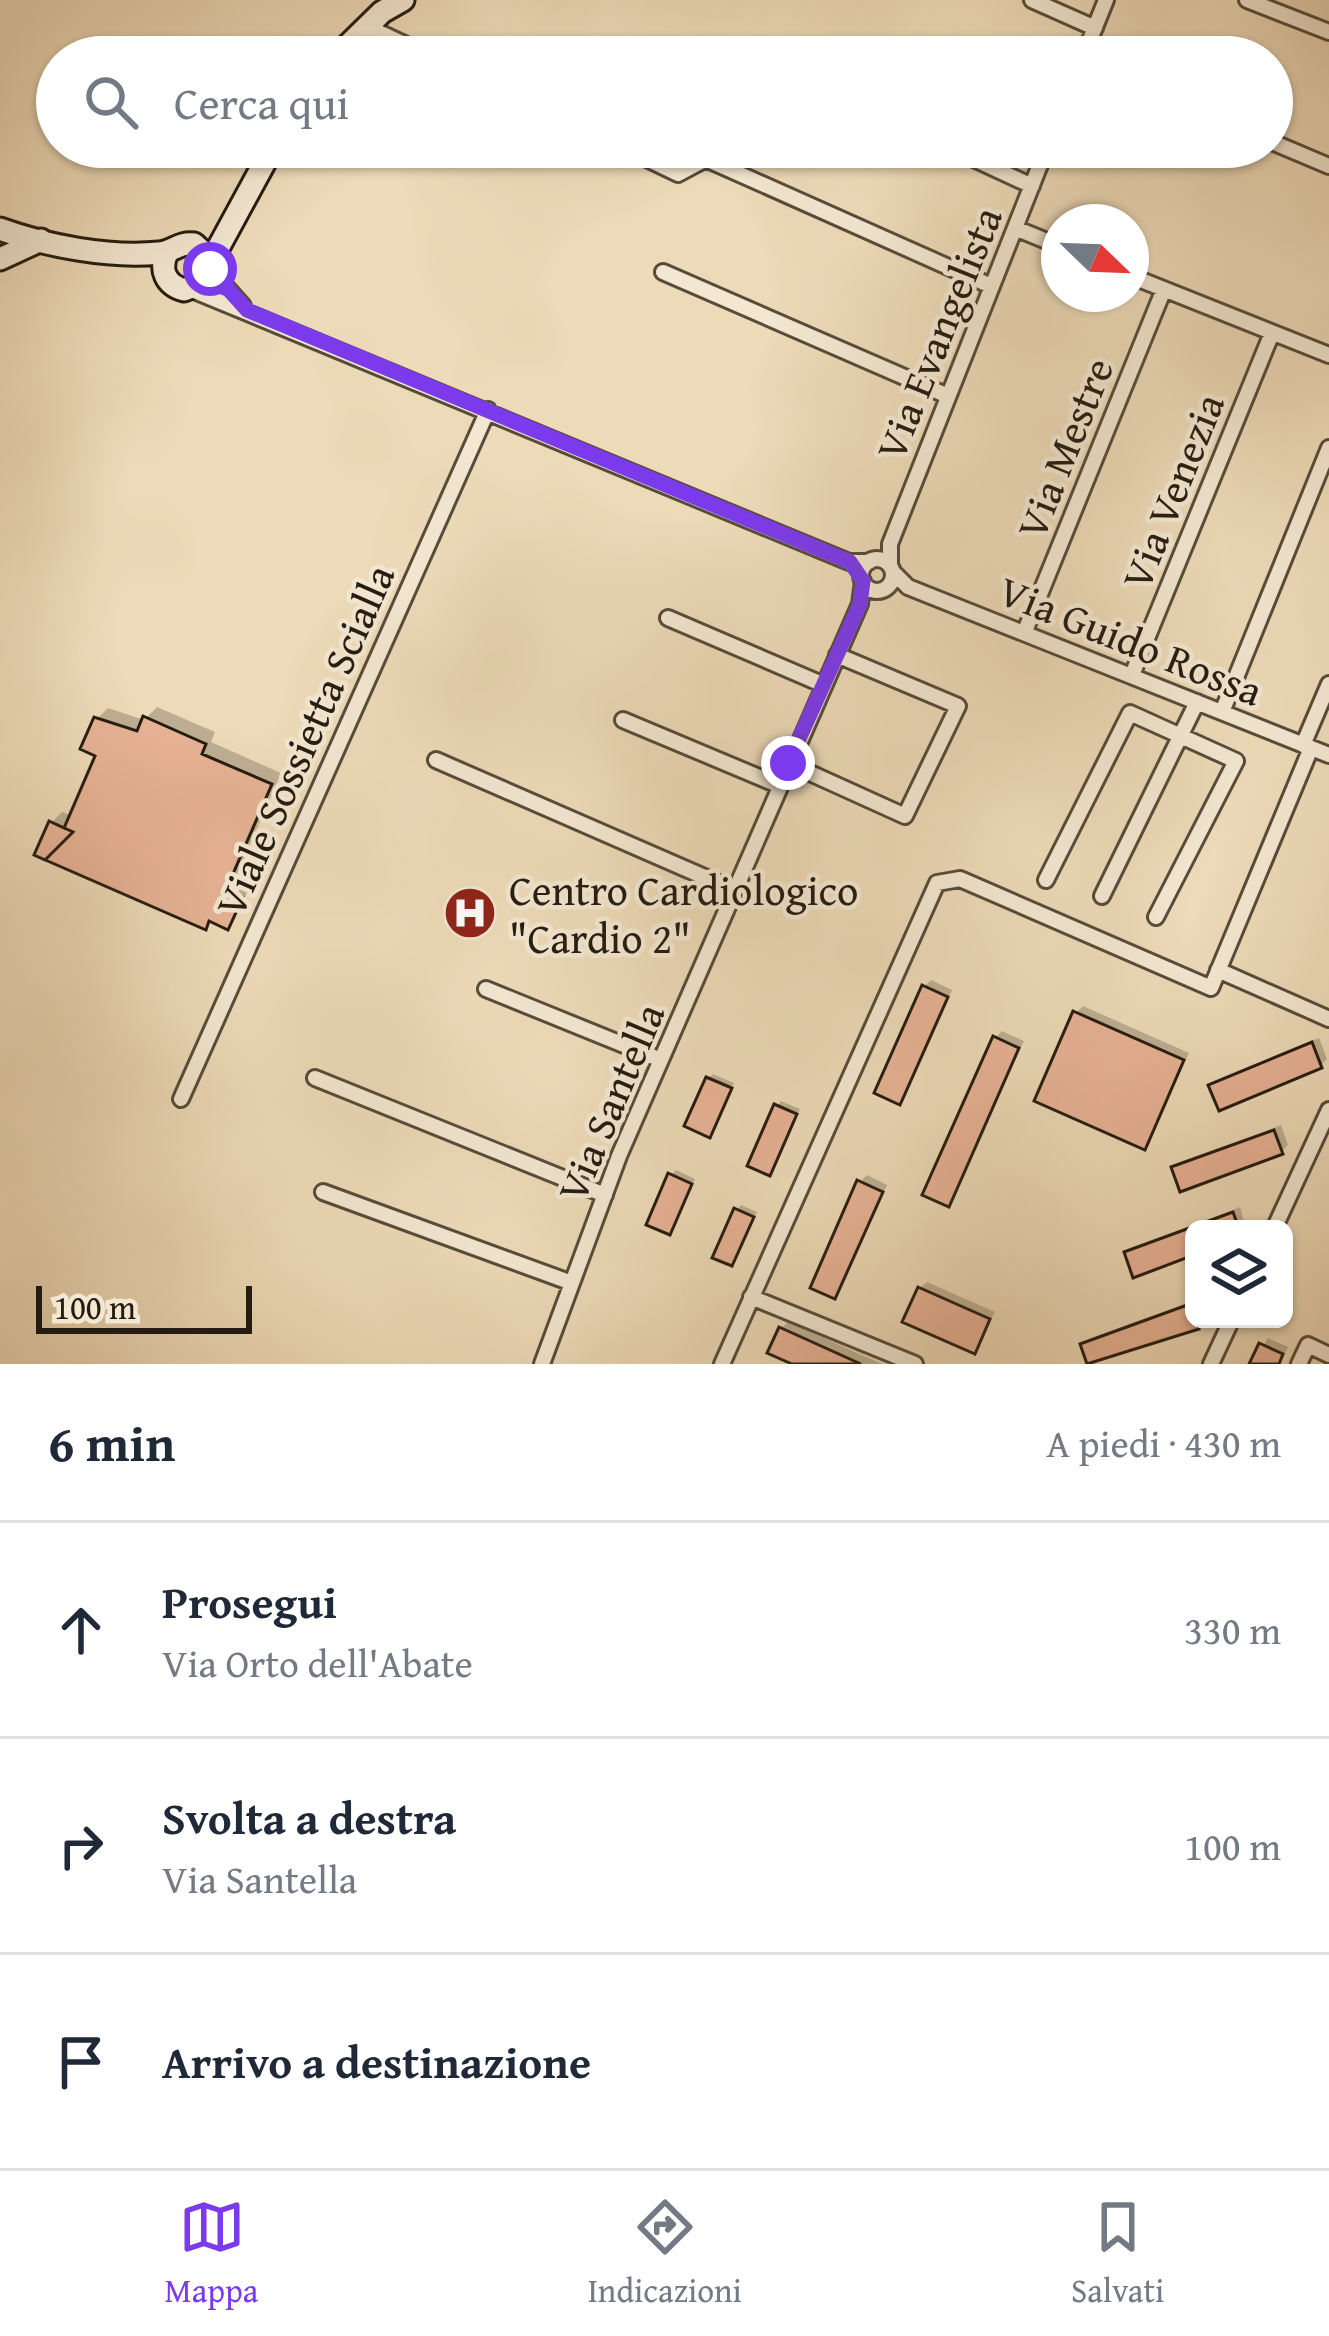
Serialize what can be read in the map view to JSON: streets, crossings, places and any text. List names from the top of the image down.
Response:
{
  "streets": {
    "street": [
      "Via Evangelista",
      "Via Mestre",
      "Via Venezia",
      "Via Guido Rossa",
      "Viale Sossietta Scialla",
      "Via Santella"
    ]
  },
  "crossings": [
    ["Via Evangelista", "Via Guido Rossa"],
    ["Via Evangelista", "Via Santella"],
    ["Via Mestre", "Via Guido Rossa"],
    ["Via Venezia", "Via Guido Rossa"],
    ["Via Guido Rossa", "Via Santella"]
  ],
  "places": {
    "hospital": ["Centro Cardiologico \"Cardio 2\""]
  },
  "scale_bar": "100 m",
  "north": "bottom right",
  "page": {
    "search": "Cerca qui",
    "scale": "100 m",
    "heading": ["6 min", "A piedi · 430 m"],
    "list": [
      ["Prosegui", "Via Orto dell'Abate", "330 m"],
      ["Svolta a destra", "Via Santella", "100 m"],
      "Arrivo a destinazione"
    ],
    "nav": ["Mappa", "Indicazioni", "Salvati"]
  }
}
